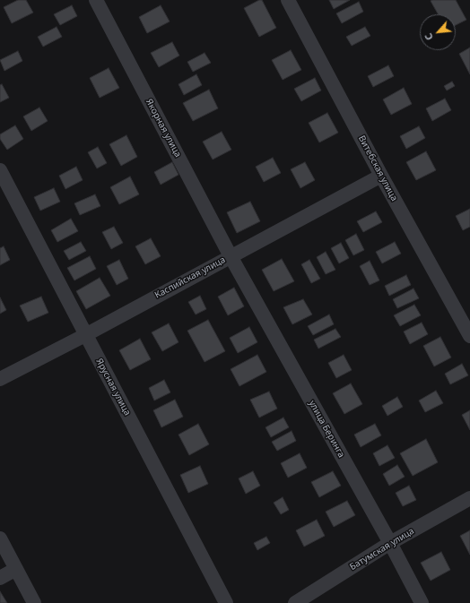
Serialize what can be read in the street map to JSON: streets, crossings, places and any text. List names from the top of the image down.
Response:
{
  "streets": {
    "street": [
      "Якорная улица",
      "Витебская улица",
      "Каспийская улица",
      "Ярусная улица",
      "улица Беринга",
      "Батумская улица"
    ]
  },
  "crossings": [
    ["Якорная улица", "Каспийская улица"],
    ["Якорная улица", "улица Беринга"],
    ["Витебская улица", "Каспийская улица"],
    ["Каспийская улица", "Ярусная улица"],
    ["Каспийская улица", "улица Беринга"],
    ["улица Беринга", "Батумская улица"]
  ],
  "north": "bottom left"
}
